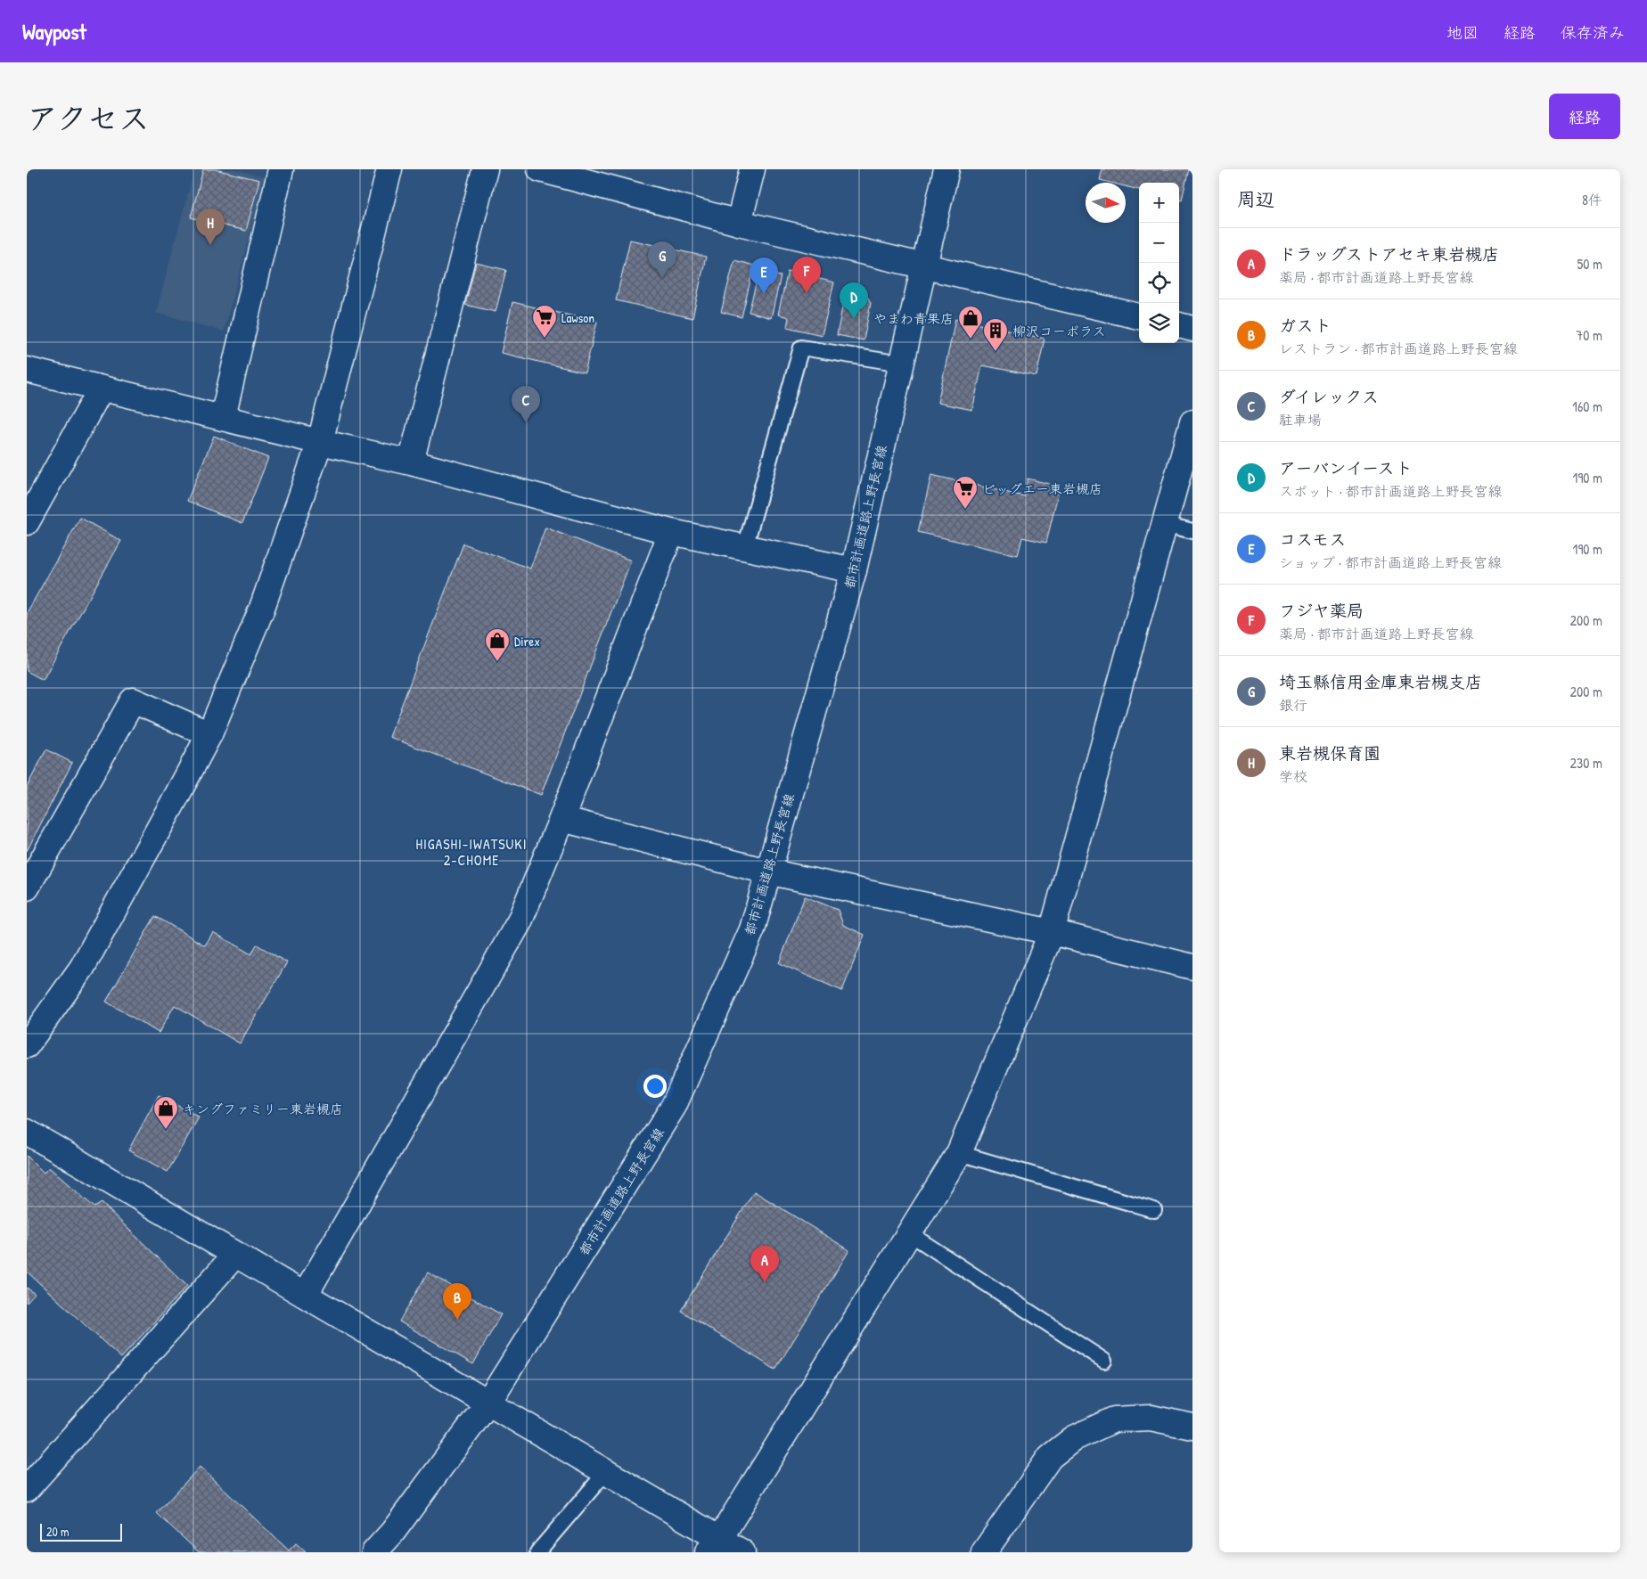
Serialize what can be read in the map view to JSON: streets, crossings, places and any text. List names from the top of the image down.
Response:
{
  "streets": {
    "street": ["都市計画道路上野長宮線"]
  },
  "districts": ["HIGASHI-IWATSUKI 2-CHOME"],
  "places": {
    "supermarket": ["Lawson", "ビッグエー東岩槻店"],
    "shop": ["やまわ青果店", "Direx", "キングファミリー東岩槻店"],
    "building": ["柳沢コーポラス"]
  },
  "scale_bar": "20 m",
  "north": "right",
  "page": {
    "header": "Waypost",
    "nav": ["地図", "経路", "保存済み"],
    "title": "アクセス",
    "buttons": "経路",
    "heading": ["周辺", "8件"],
    "map_buttons": ["+", "−"],
    "pins": [
      "H",
      "G",
      "F",
      "E",
      "D",
      "C",
      "A",
      "B"
    ],
    "list": [
      {
        "mark": "A",
        "name": "ドラッグストアセキ東岩槻店",
        "note": "薬局 · 都市計画道路上野長宮線",
        "value": "50 m"
      },
      {
        "mark": "B",
        "name": "ガスト",
        "note": "レストラン · 都市計画道路上野長宮線",
        "value": "70 m"
      },
      {
        "mark": "C",
        "name": "ダイレックス",
        "note": "駐車場",
        "value": "160 m"
      },
      {
        "mark": "D",
        "name": "アーバンイースト",
        "note": "スポット · 都市計画道路上野長宮線",
        "value": "190 m"
      },
      {
        "mark": "E",
        "name": "コスモス",
        "note": "ショップ · 都市計画道路上野長宮線",
        "value": "190 m"
      },
      {
        "mark": "F",
        "name": "フジヤ薬局",
        "note": "薬局 · 都市計画道路上野長宮線",
        "value": "200 m"
      },
      {
        "mark": "G",
        "name": "埼玉縣信用金庫東岩槻支店",
        "note": "銀行",
        "value": "200 m"
      },
      {
        "mark": "H",
        "name": "東岩槻保育園",
        "note": "学校",
        "value": "230 m"
      }
    ],
    "scale": "20 m"
  }
}
